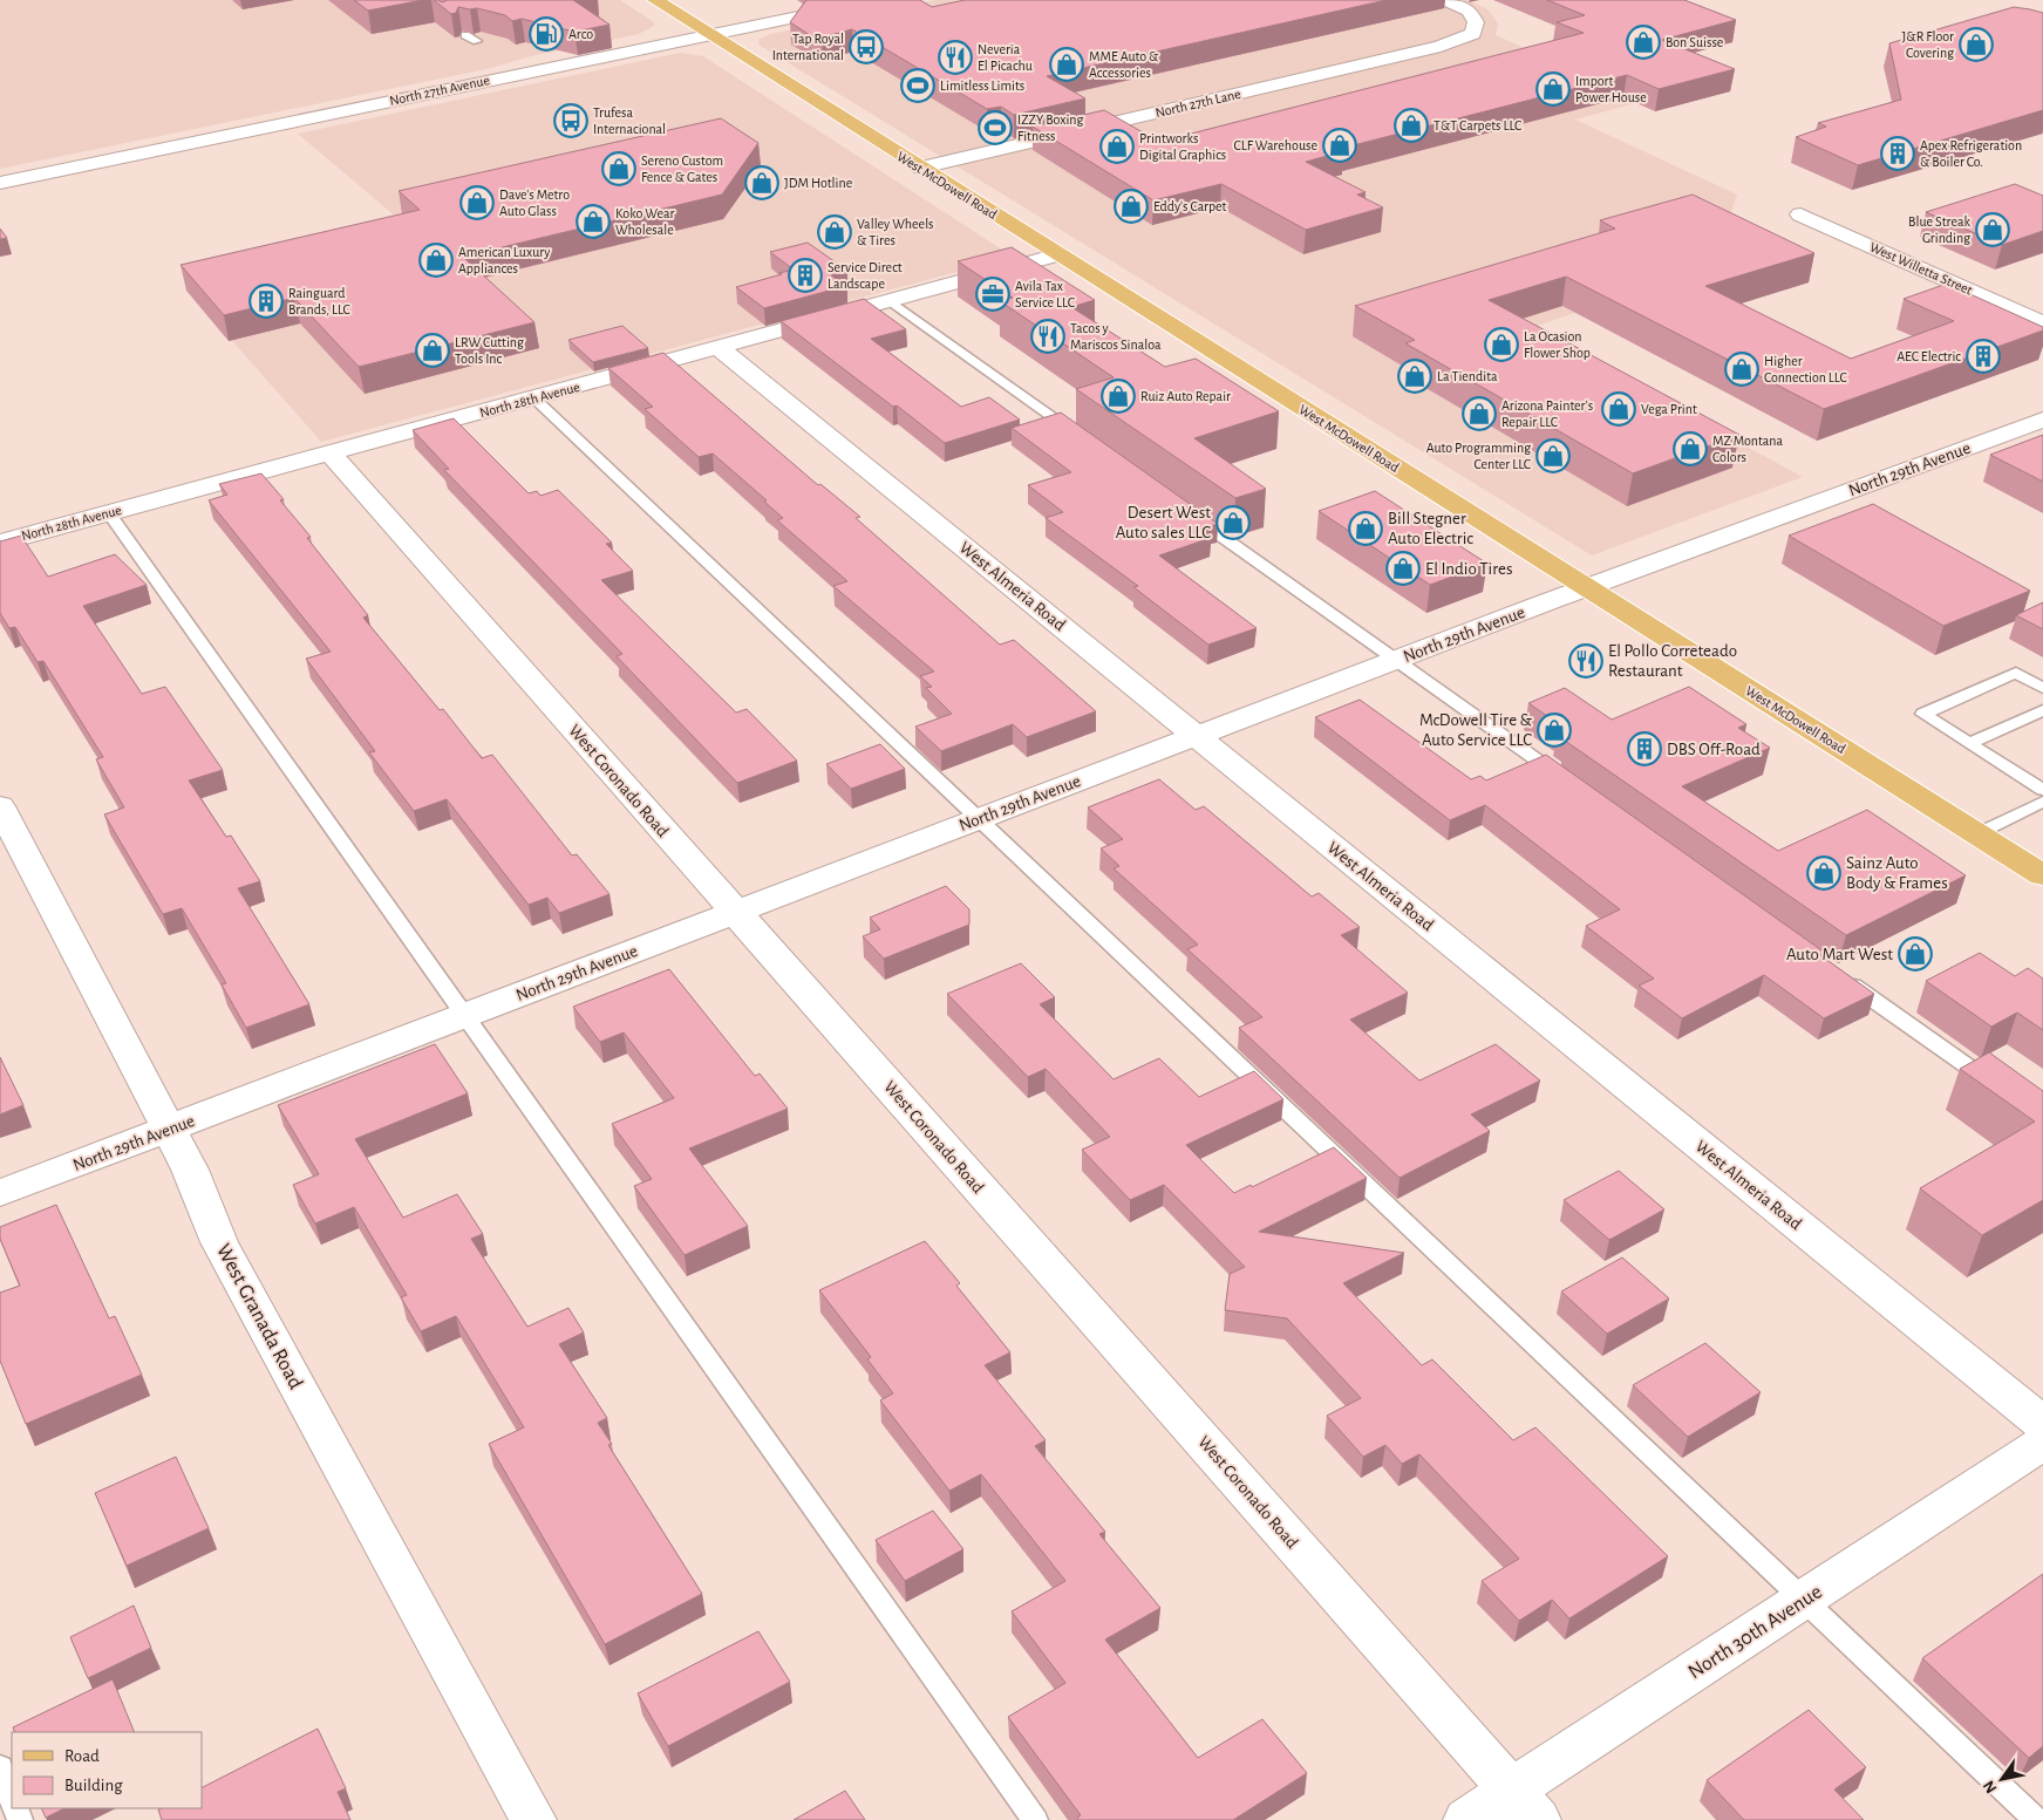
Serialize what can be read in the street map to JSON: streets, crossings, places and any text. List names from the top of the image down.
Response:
{
  "streets": {
    "main road": ["West McDowell Road"],
    "street": [
      "North 27th Avenue",
      "North 27th Lane",
      "West Willetta Street",
      "North 28th Avenue",
      "North 29th Avenue",
      "West Almeria Road",
      "West Coronado Road",
      "West Granada Road",
      "North 30th Avenue"
    ]
  },
  "crossings": [
    ["North 27th Avenue", "West McDowell Road"],
    ["North 27th Lane", "West McDowell Road"],
    ["West McDowell Road", "North 28th Avenue"],
    ["West McDowell Road", "North 29th Avenue"],
    ["North 28th Avenue", "West Almeria Road"],
    ["North 28th Avenue", "West Coronado Road"],
    ["North 29th Avenue", "West Almeria Road"],
    ["North 29th Avenue", "West Coronado Road"],
    ["North 29th Avenue", "West Granada Road"],
    ["West Coronado Road", "North 30th Avenue"]
  ],
  "places": {
    "fuel station": ["Arco"],
    "shop": [
      "Bon Suisse",
      "J&R Floor Covering",
      "MME Auto & Accessories",
      "Import Power House",
      "T&T Carpets LLC",
      "CLF Warehouse",
      "Printworks Digital Graphics",
      "Sereno Custom Fence & Gates",
      "JDM Hotline",
      "Dave's Metro Auto Glass",
      "Eddy's Carpet",
      "Koko Wear Wholesale",
      "Blue Streak Grinding",
      "Valley Wheels & Tires",
      "American Luxury Appliances",
      "La Ocasion Flower Shop",
      "LRW Cutting Tools Inc",
      "Higher Connection LLC",
      "La Tiendita",
      "Ruiz Auto Repair",
      "Vega Print",
      "Arizona Painter's Repair LLC",
      "MZ Montana Colors",
      "Auto Programming Center LLC",
      "Desert West Auto sales LLC",
      "Bill Stegner Auto Electric",
      "El Indio Tires",
      "McDowell Tire & Auto Service LLC",
      "Sainz Auto Body & Frames",
      "Auto Mart West"
    ],
    "bus stop": ["Tap Royal International", "Trufesa Internacional"],
    "restaurant": ["Neveria El Picachu", "Tacos y Mariscos Sinaloa", "El Pollo Correteado Restaurant"],
    "sports": ["Limitless Limits", "IZZY Boxing Fitness"],
    "building": [
      "Apex Refrigeration & Boiler Co.",
      "Service Direct Landscape",
      "Rainguard Brands, LLC",
      "AEC Electric",
      "DBS Off-Road"
    ],
    "office": ["Avila Tax Service LLC"]
  },
  "legend": ["Road", "Building"],
  "north": "bottom left"
}
